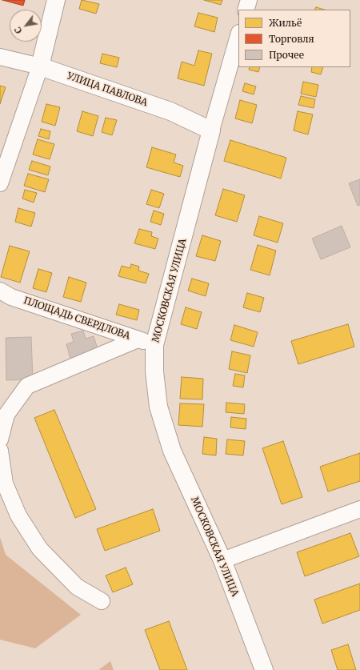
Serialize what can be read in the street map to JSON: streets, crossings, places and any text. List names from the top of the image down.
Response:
{
  "streets": {
    "main road": ["УЛИЦА ПАВЛОВА", "МОСКОВСКАЯ УЛИЦА"],
    "street": ["ПЛОЩАДЬ СВЕРДЛОВА"]
  },
  "crossings": [
    ["УЛИЦА ПАВЛОВА", "МОСКОВСКАЯ УЛИЦА"],
    ["МОСКОВСКАЯ УЛИЦА", "ПЛОЩАДЬ СВЕРДЛОВА"]
  ],
  "legend": ["Жильё", "Торговля", "Прочее"],
  "north": "bottom left"
}
